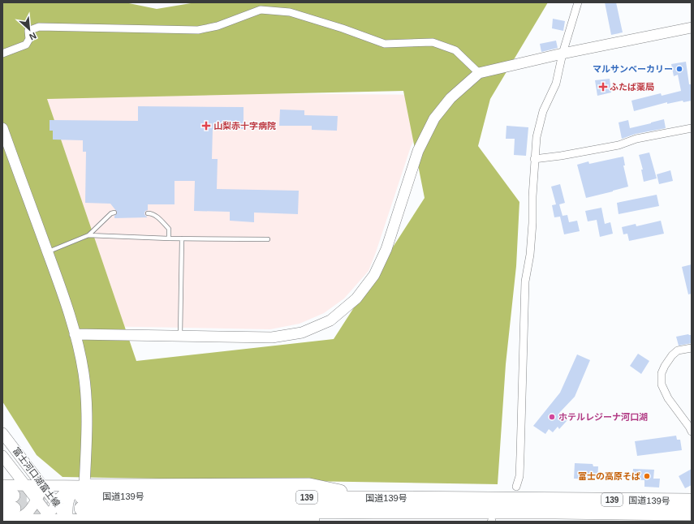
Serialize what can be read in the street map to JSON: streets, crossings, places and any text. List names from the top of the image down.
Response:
{
  "streets": {
    "highway": ["国道139号", "139"],
    "street": ["富士河口湖富士線"]
  },
  "places": {
    "other": ["マルサンベーカリー", "ホテルレジーナ河口湖", "富士の高原そば"],
    "health": ["ふたば薬局", "山梨赤十字病院"]
  },
  "north": "bottom right"
}
